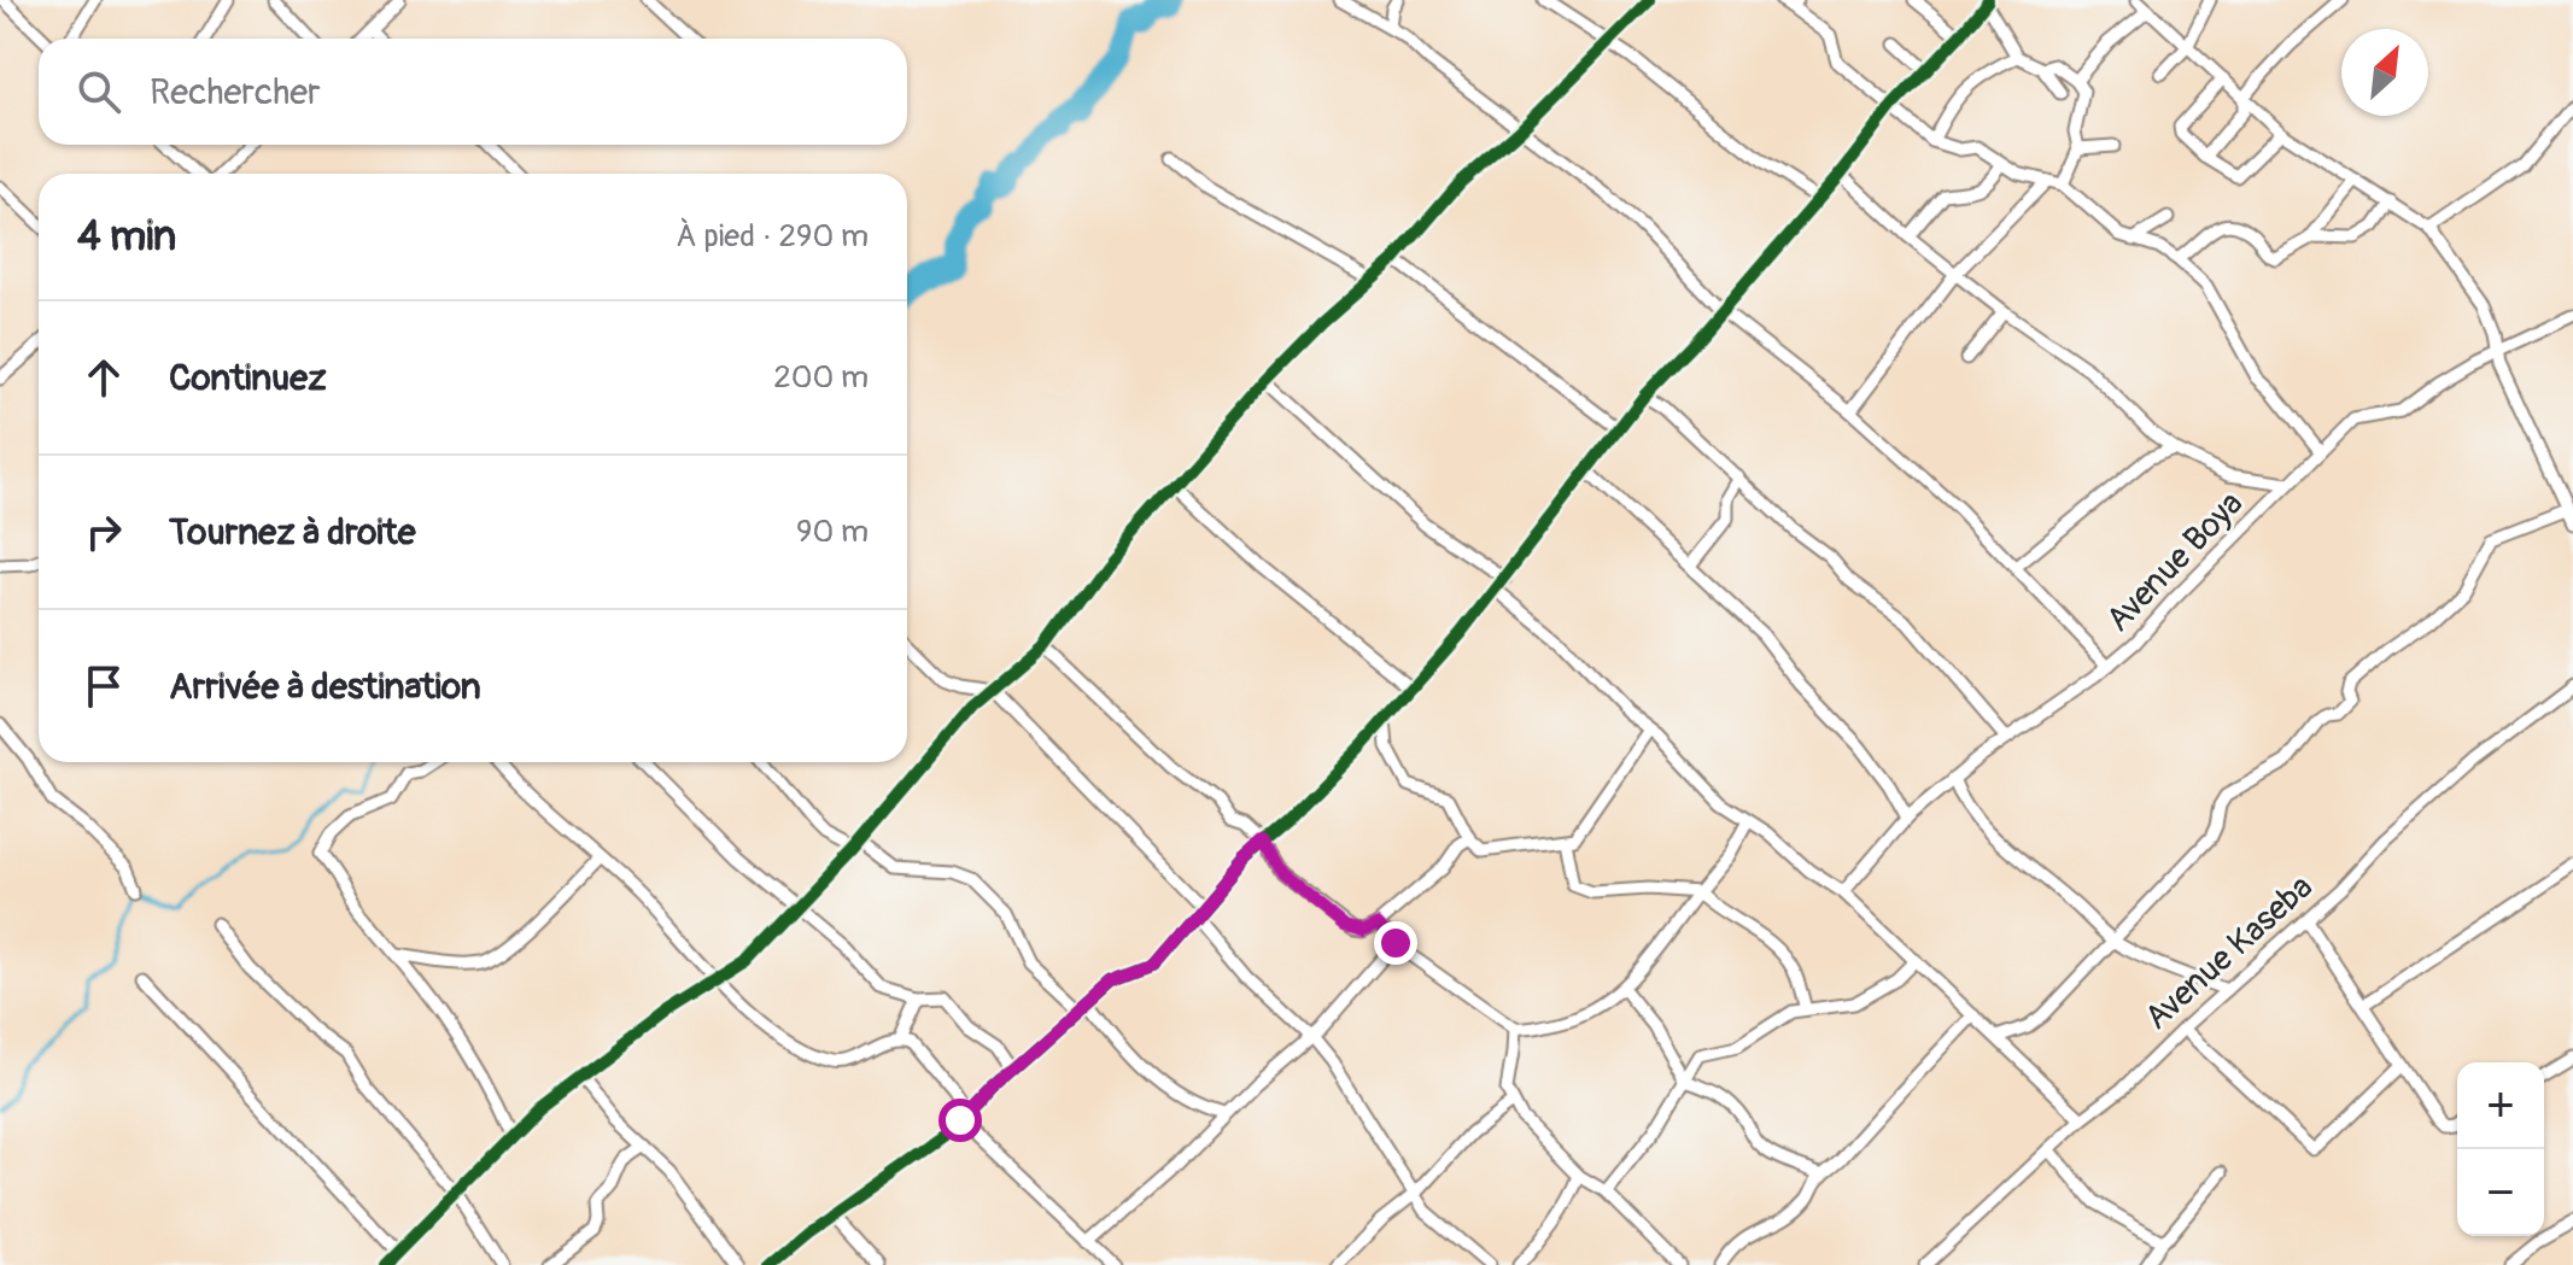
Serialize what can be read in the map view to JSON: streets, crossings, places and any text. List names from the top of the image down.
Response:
{
  "streets": {
    "street": ["Avenue Boya", "Avenue Kaseba"]
  },
  "north": "top right",
  "page": {
    "search": "Rechercher",
    "heading": ["4 min", "À pied · 290 m"],
    "list": [
      ["Continuez", "200 m"],
      ["Tournez à droite", "90 m"],
      "Arrivée à destination"
    ],
    "map_buttons": ["+", "−"]
  }
}
